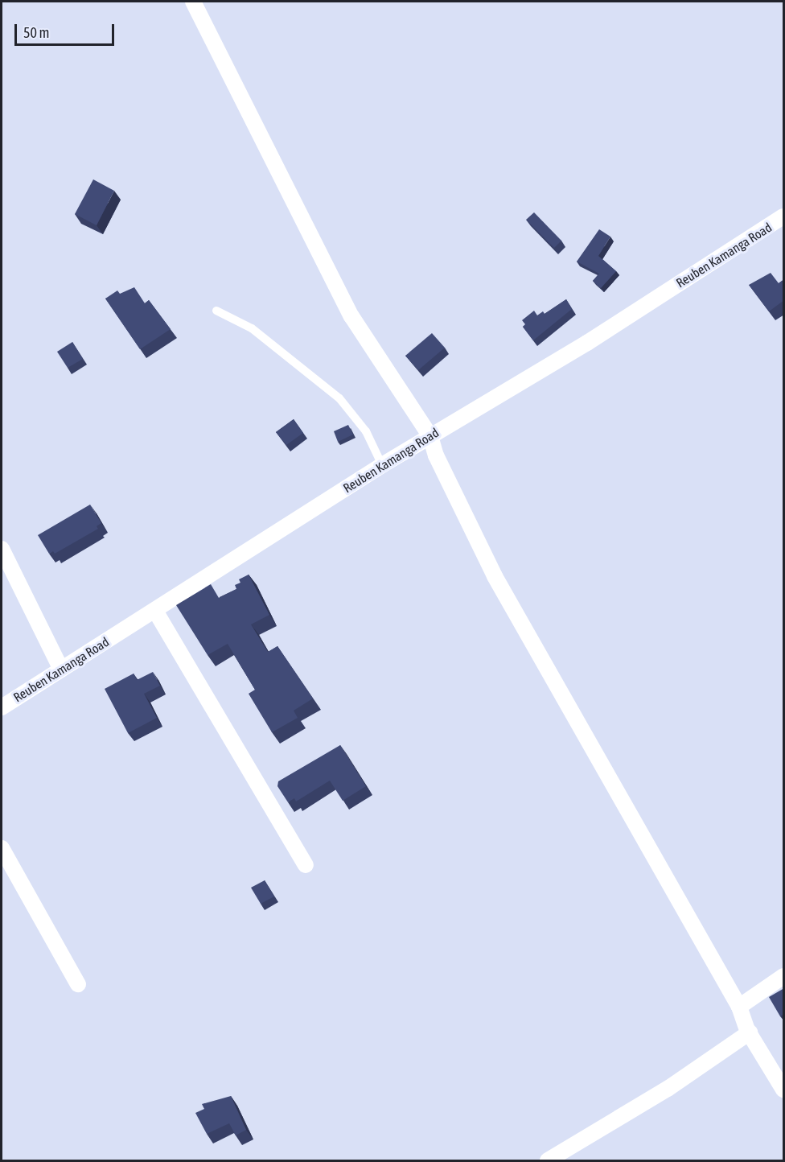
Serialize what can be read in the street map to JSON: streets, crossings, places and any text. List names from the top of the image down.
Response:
{
  "streets": {
    "street": ["Reuben Kamanga Road"]
  },
  "scale_bar": "50 m"
}
